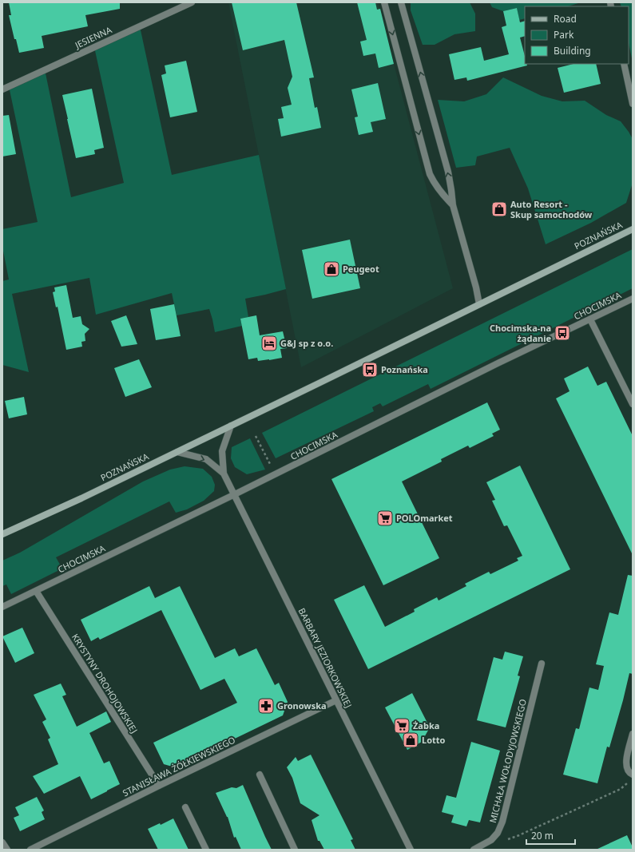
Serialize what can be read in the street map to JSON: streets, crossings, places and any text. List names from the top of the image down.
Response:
{
  "streets": {
    "main road": ["POZNAŃSKA"],
    "street": [
      "JESIENNA",
      "CHOCIMSKA",
      "BARBARY JEZIORKOWSKIEJ",
      "KRYSTYNY DROHOJOWSKIEJ",
      "MICHAŁA WOŁODYJOWSKIEGO",
      "STANISŁAWA ŻÓŁKIEWSKIEGO"
    ]
  },
  "crossings": [
    ["POZNAŃSKA", "BARBARY JEZIORKOWSKIEJ"],
    ["CHOCIMSKA", "BARBARY JEZIORKOWSKIEJ"],
    ["CHOCIMSKA", "KRYSTYNY DROHOJOWSKIEJ"],
    ["BARBARY JEZIORKOWSKIEJ", "STANISŁAWA ŻÓŁKIEWSKIEGO"],
    ["KRYSTYNY DROHOJOWSKIEJ", "STANISŁAWA ŻÓŁKIEWSKIEGO"]
  ],
  "places": {
    "shop": ["Auto Resort - Skup samochodów", "Peugeot", "Lotto"],
    "bus stop": ["Chocimska-na żądanie", "Poznańska"],
    "hotel": ["G&J sp z o.o."],
    "supermarket": ["POLOmarket", "Żabka"],
    "pharmacy": ["Gronowska"]
  },
  "legend": ["Road", "Park", "Building"],
  "scale_bar": "20 m"
}
